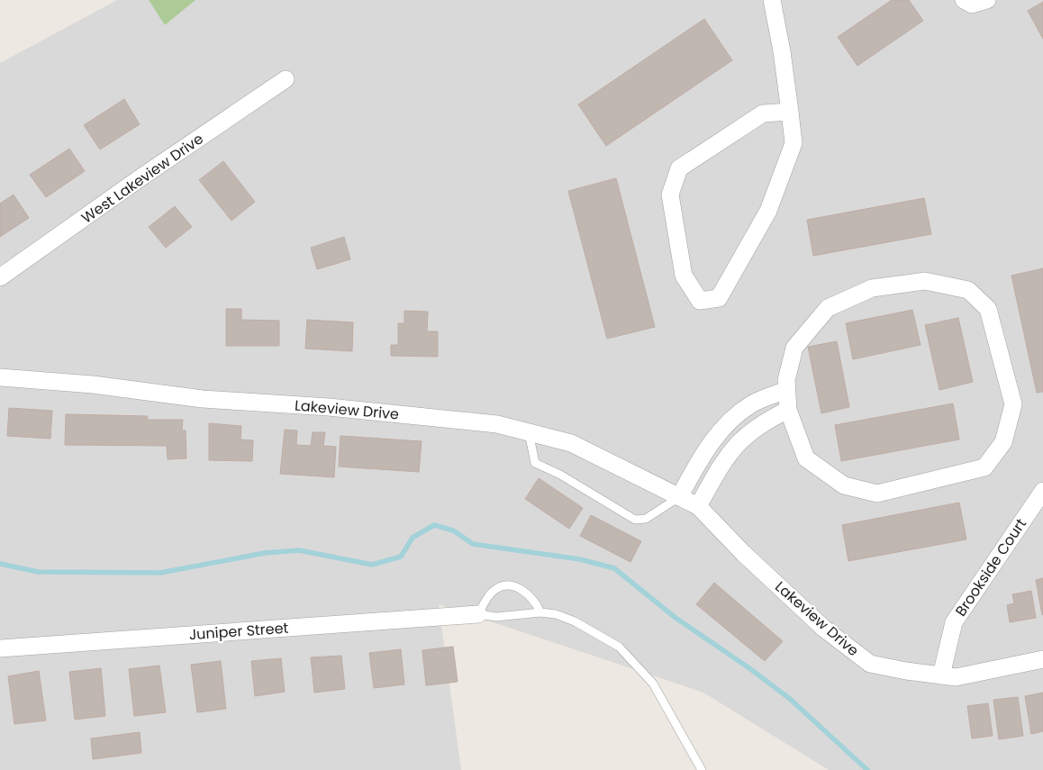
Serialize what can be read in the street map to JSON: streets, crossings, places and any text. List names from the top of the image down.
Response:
{
  "streets": {
    "street": [
      "West Lakeview Drive",
      "Lakeview Drive",
      "Brookside Court",
      "Juniper Street"
    ]
  },
  "crossings": [
    ["Lakeview Drive", "Brookside Court"]
  ]
}
